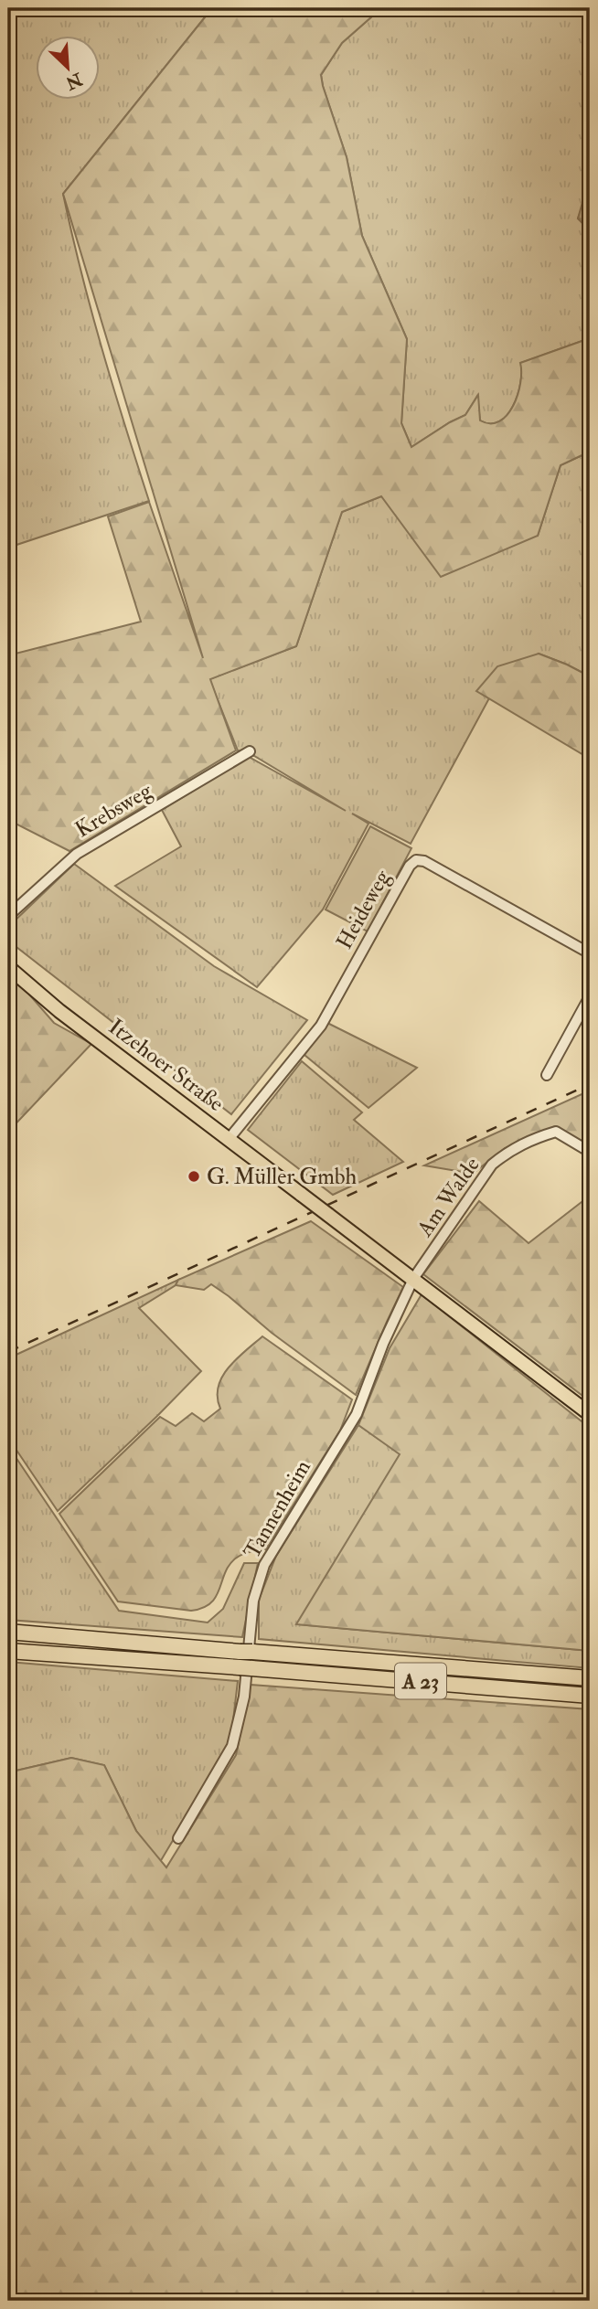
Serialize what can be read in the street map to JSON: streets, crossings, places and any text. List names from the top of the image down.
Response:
{
  "streets": {
    "highway": ["A 23"],
    "main road": ["Itzehoer Straße"],
    "street": [
      "Krebsweg",
      "Heideweg",
      "Am Walde",
      "Tannenheim"
    ]
  },
  "crossings": [
    ["Heideweg", "Itzehoer Straße"],
    ["Itzehoer Straße", "Am Walde"],
    ["Itzehoer Straße", "Tannenheim"],
    ["Am Walde", "Tannenheim"]
  ],
  "places": ["G. Müller Gmbh"],
  "north": "bottom right"
}
